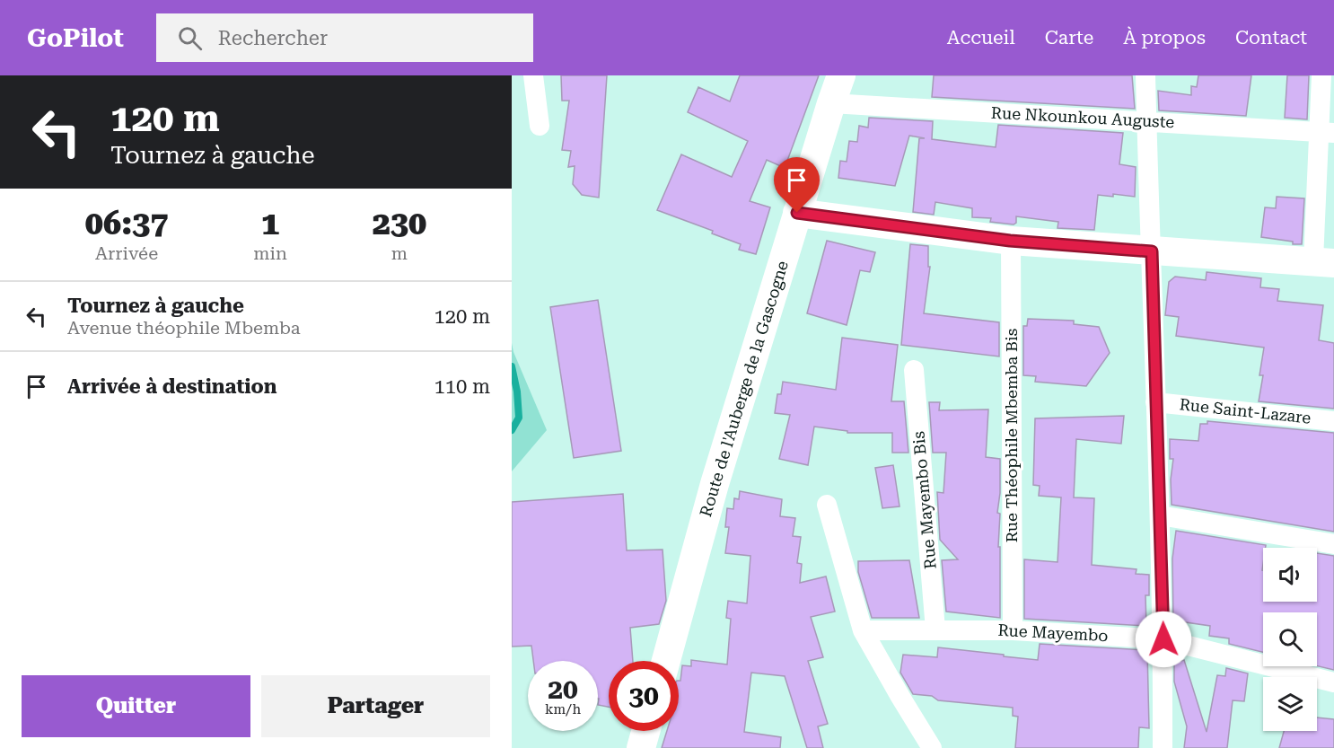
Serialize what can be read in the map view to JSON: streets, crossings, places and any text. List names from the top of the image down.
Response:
{
  "streets": {
    "street": [
      "Rue Nkounkou Auguste",
      "Route de l'Auberge de la Gascogne",
      "Rue Saint-Lazare",
      "Rue Théophile Mbemba Bis",
      "Rue Mayembo Bis",
      "Rue Mayembo"
    ]
  },
  "crossings": [
    ["Rue Nkounkou Auguste", "Route de l'Auberge de la Gascogne"],
    ["Rue Théophile Mbemba Bis", "Rue Mayembo"],
    ["Rue Mayembo Bis", "Rue Mayembo"]
  ],
  "page": {
    "header": "GoPilot",
    "search": "Rechercher",
    "nav": [
      "Accueil",
      "Carte",
      "À propos",
      "Contact"
    ],
    "turn": ["120 m", "Tournez à gauche"],
    "eta": [
      "06:37",
      "Arrivée",
      "1",
      "min",
      "230",
      "m"
    ],
    "list": [
      {
        "name": "Tournez à gauche",
        "note": "Avenue théophile Mbemba",
        "value": "120 m"
      },
      {
        "name": "Arrivée à destination",
        "value": "110 m"
      }
    ],
    "speed": "20 km/h",
    "limit": "30",
    "buttons": ["Quitter", "Partager"]
  }
}
